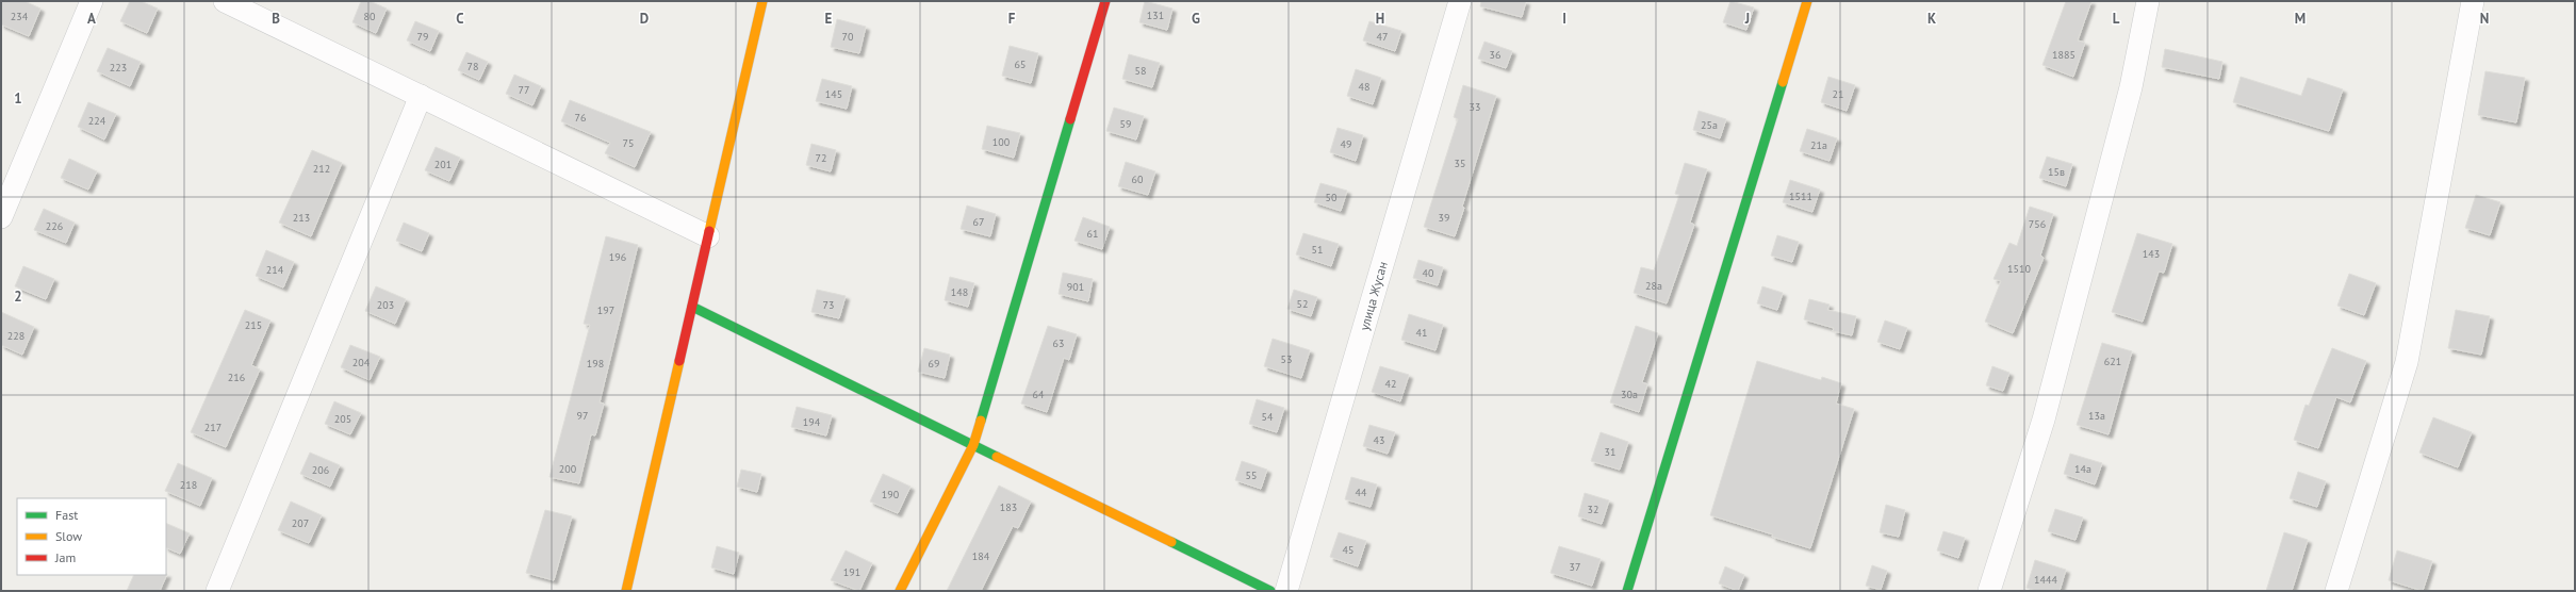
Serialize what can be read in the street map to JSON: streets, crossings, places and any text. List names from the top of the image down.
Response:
{
  "streets": {
    "street": ["улица Жусан"]
  },
  "house_numbers": [
    "131",
    "234",
    "80",
    "79",
    "70",
    "47",
    "36",
    "1885",
    "65",
    "78",
    "223",
    "58",
    "48",
    "77",
    "145",
    "21",
    "33",
    "76",
    "224",
    "59",
    "25а",
    "100",
    "75",
    "49",
    "21а",
    "72",
    "35",
    "201",
    "212",
    "15в",
    "60",
    "1511",
    "50",
    "213",
    "39",
    "67",
    "756",
    "226",
    "61",
    "51",
    "143",
    "196",
    "1510",
    "214",
    "40",
    "28а",
    "901",
    "148",
    "52",
    "203",
    "73",
    "197",
    "215",
    "41",
    "228",
    "63",
    "53",
    "621",
    "204",
    "198",
    "69",
    "216",
    "42",
    "64",
    "30а",
    "97",
    "13а",
    "54",
    "205",
    "194",
    "217",
    "43",
    "31",
    "200",
    "14а",
    "206",
    "55",
    "218",
    "44",
    "190",
    "183",
    "32",
    "207",
    "45",
    "184",
    "37",
    "191",
    "1444"
  ],
  "legend": ["Fast", "Slow", "Jam"],
  "grid": {
    "columns": [
      "A",
      "B",
      "C",
      "D",
      "E",
      "F",
      "G",
      "H",
      "I",
      "J",
      "K",
      "L",
      "M",
      "N"
    ],
    "rows": ["1", "2"]
  }
}
